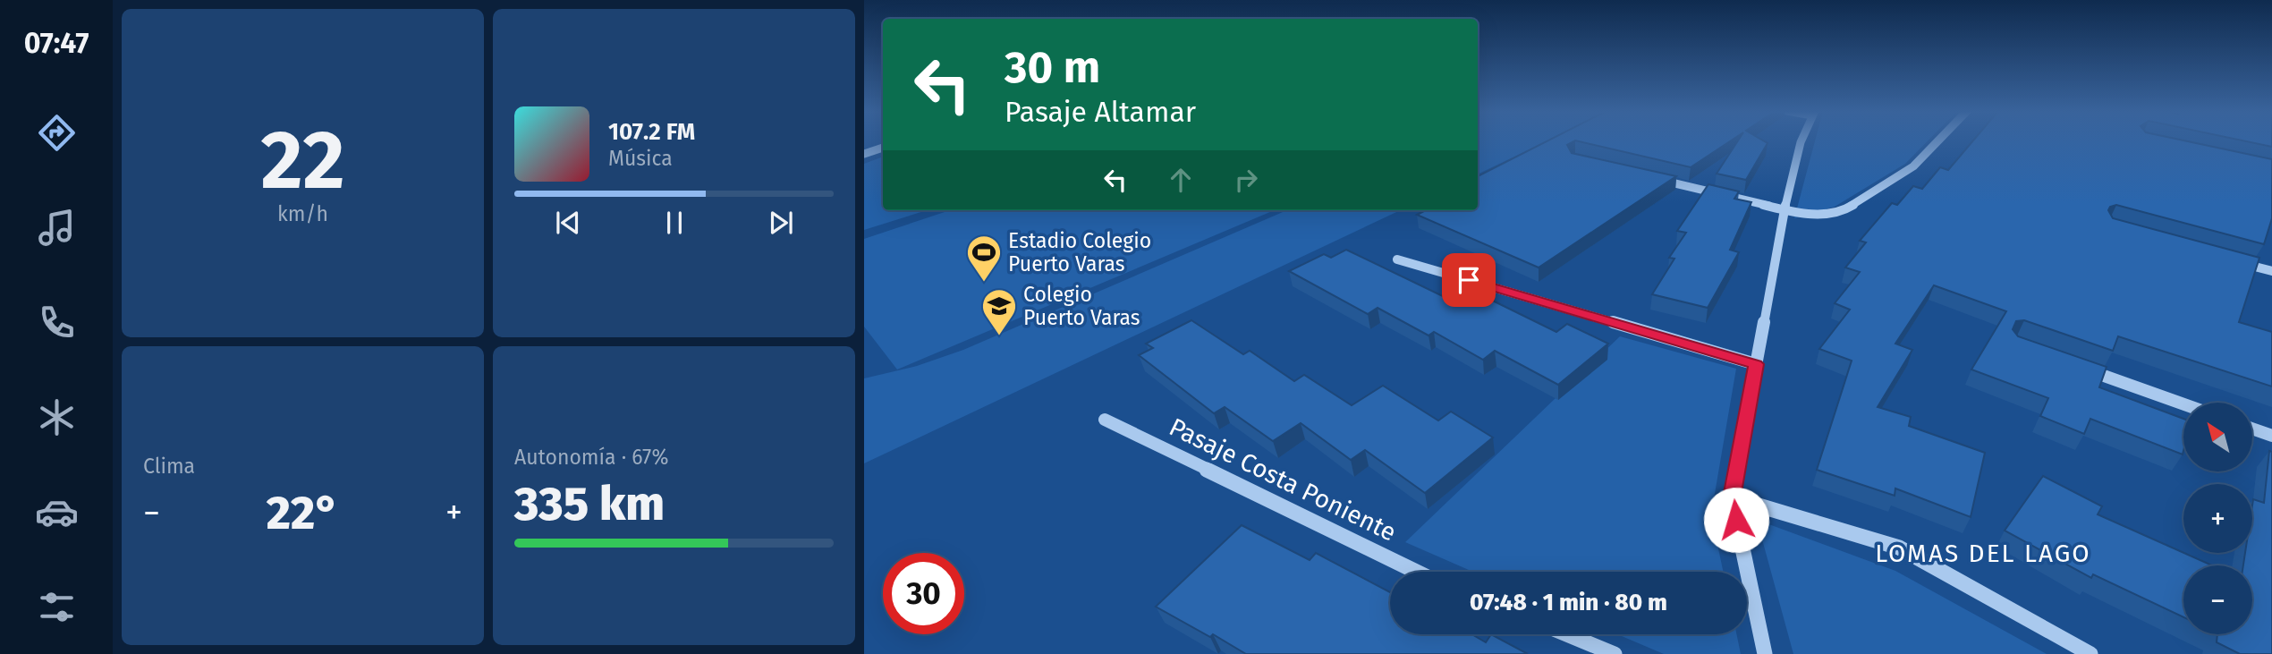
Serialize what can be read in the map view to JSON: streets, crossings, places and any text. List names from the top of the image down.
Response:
{
  "streets": {
    "street": ["Pasaje Costa Poniente"]
  },
  "districts": ["LOMAS DEL LAGO"],
  "places": {
    "sports": ["Estadio Colegio Puerto Varas"],
    "school or university": ["Colegio Puerto Varas"]
  },
  "north": "top left",
  "page": {
    "tabs": "07:47",
    "tile": [
      ["22", "km/h"],
      "Clima",
      ["Autonomía · 67%", "335 km"]
    ],
    "turn": ["30 m", "Pasaje Altamar"],
    "song": ["107.2 FM", "Música"],
    "map_buttons": ["+", "−"],
    "heat": ["−", "22°", "+"],
    "limit": "30",
    "trip": "07:48 · 1 min · 80 m"
  }
}
